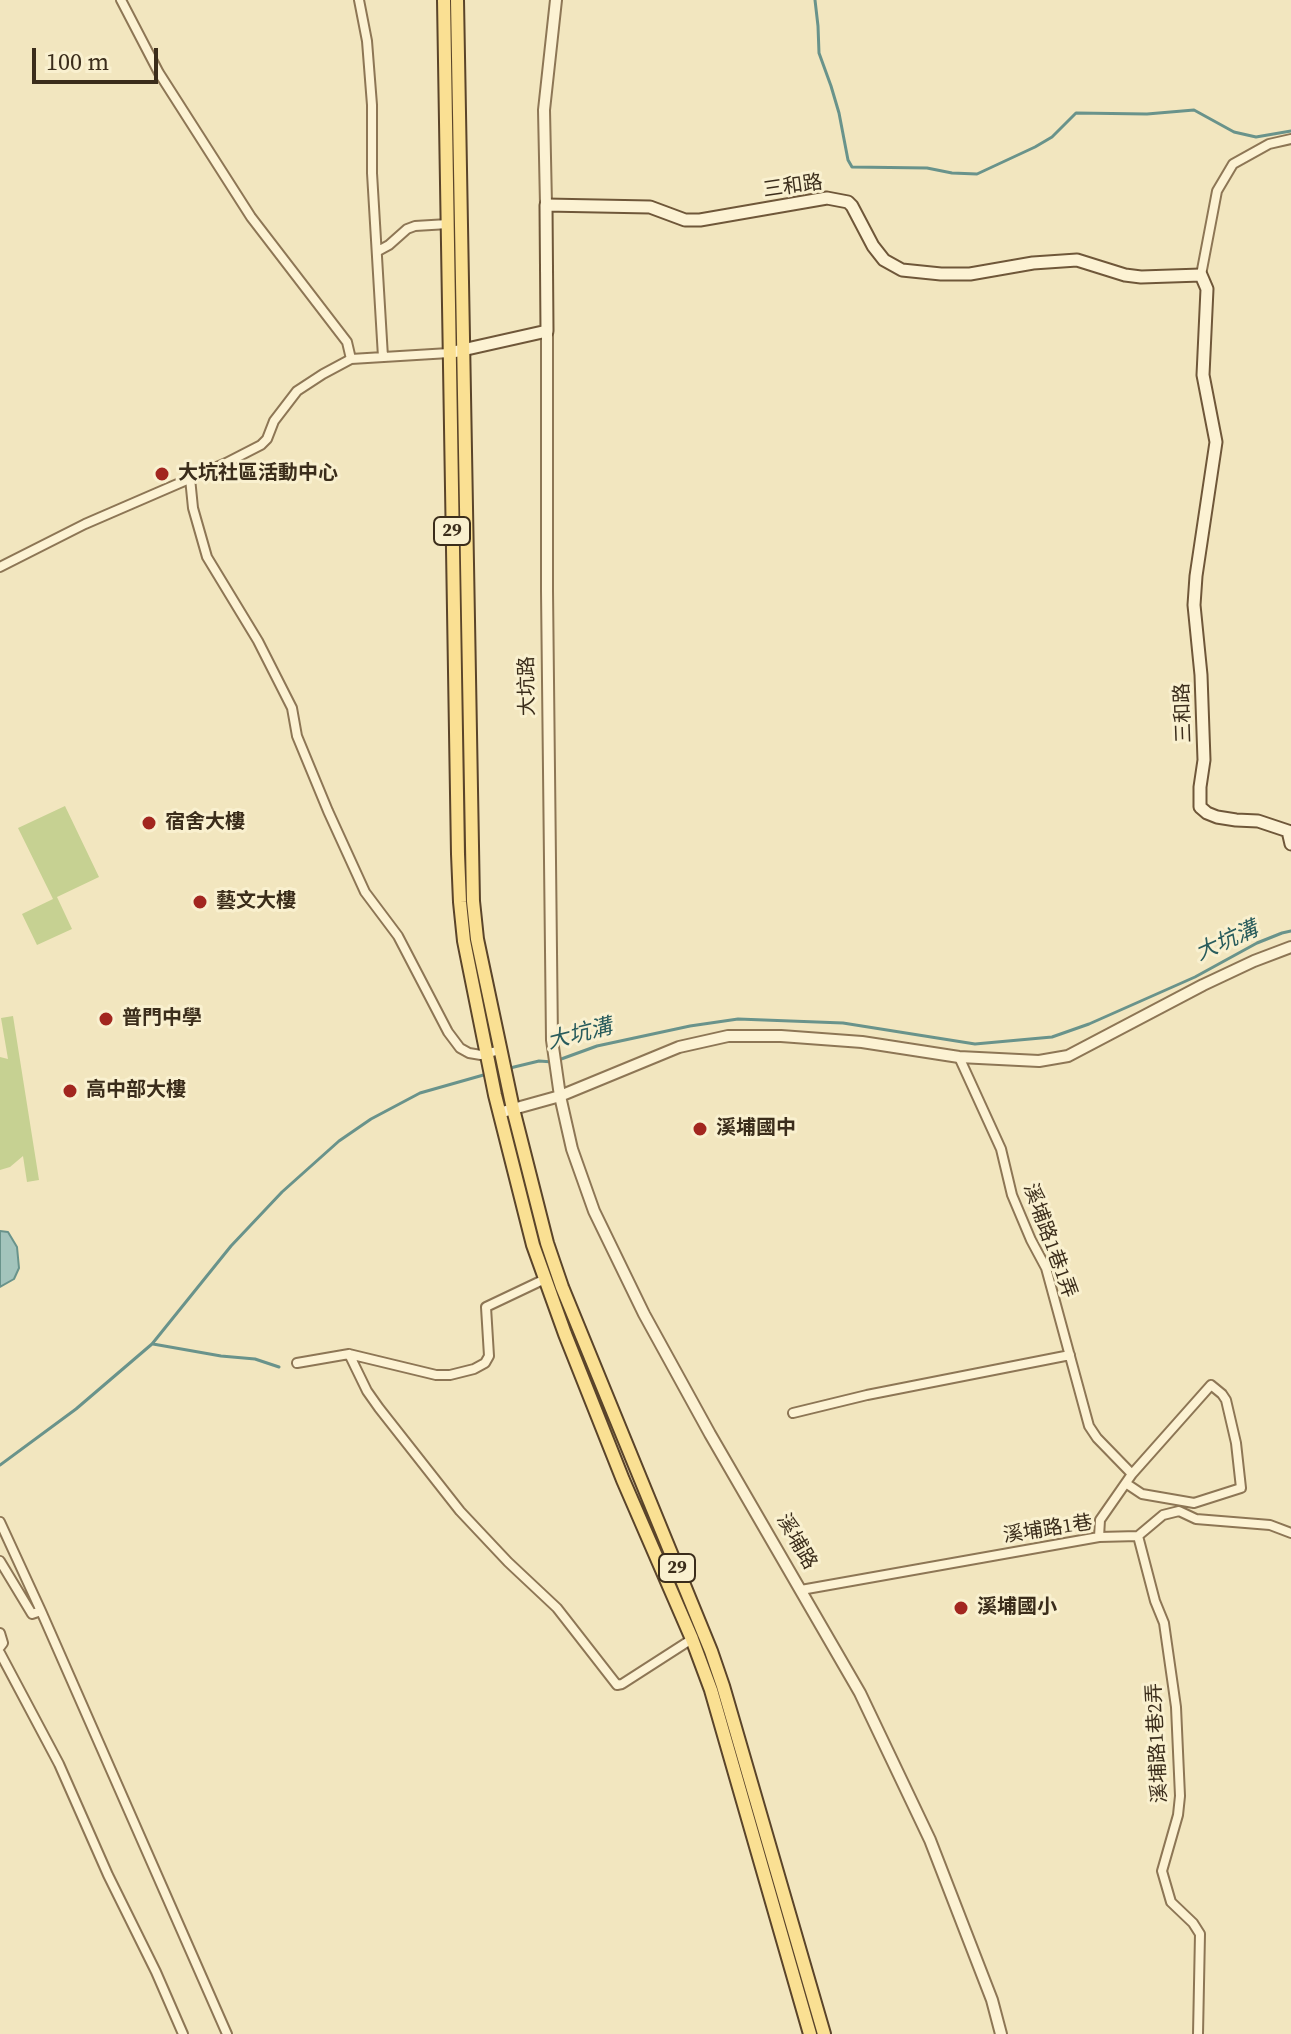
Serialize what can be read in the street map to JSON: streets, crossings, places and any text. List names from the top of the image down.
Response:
{
  "streets": {
    "main road": ["三和路", "29", "大坑路"],
    "street": [
      "溪埔路1巷1弄",
      "溪埔路1巷",
      "溪埔路",
      "溪埔路1巷2弄"
    ]
  },
  "crossings": [
    ["三和路", "大坑路"],
    ["大坑路", "溪埔路"],
    ["溪埔路1巷", "溪埔路"],
    ["溪埔路1巷", "溪埔路1巷2弄"]
  ],
  "water": ["大坑溝"],
  "places": [
    "大坑社區活動中心",
    "宿舍大樓",
    "藝文大樓",
    "普門中學",
    "高中部大樓",
    "溪埔國中",
    "溪埔國小"
  ],
  "scale_bar": "100 m"
}
